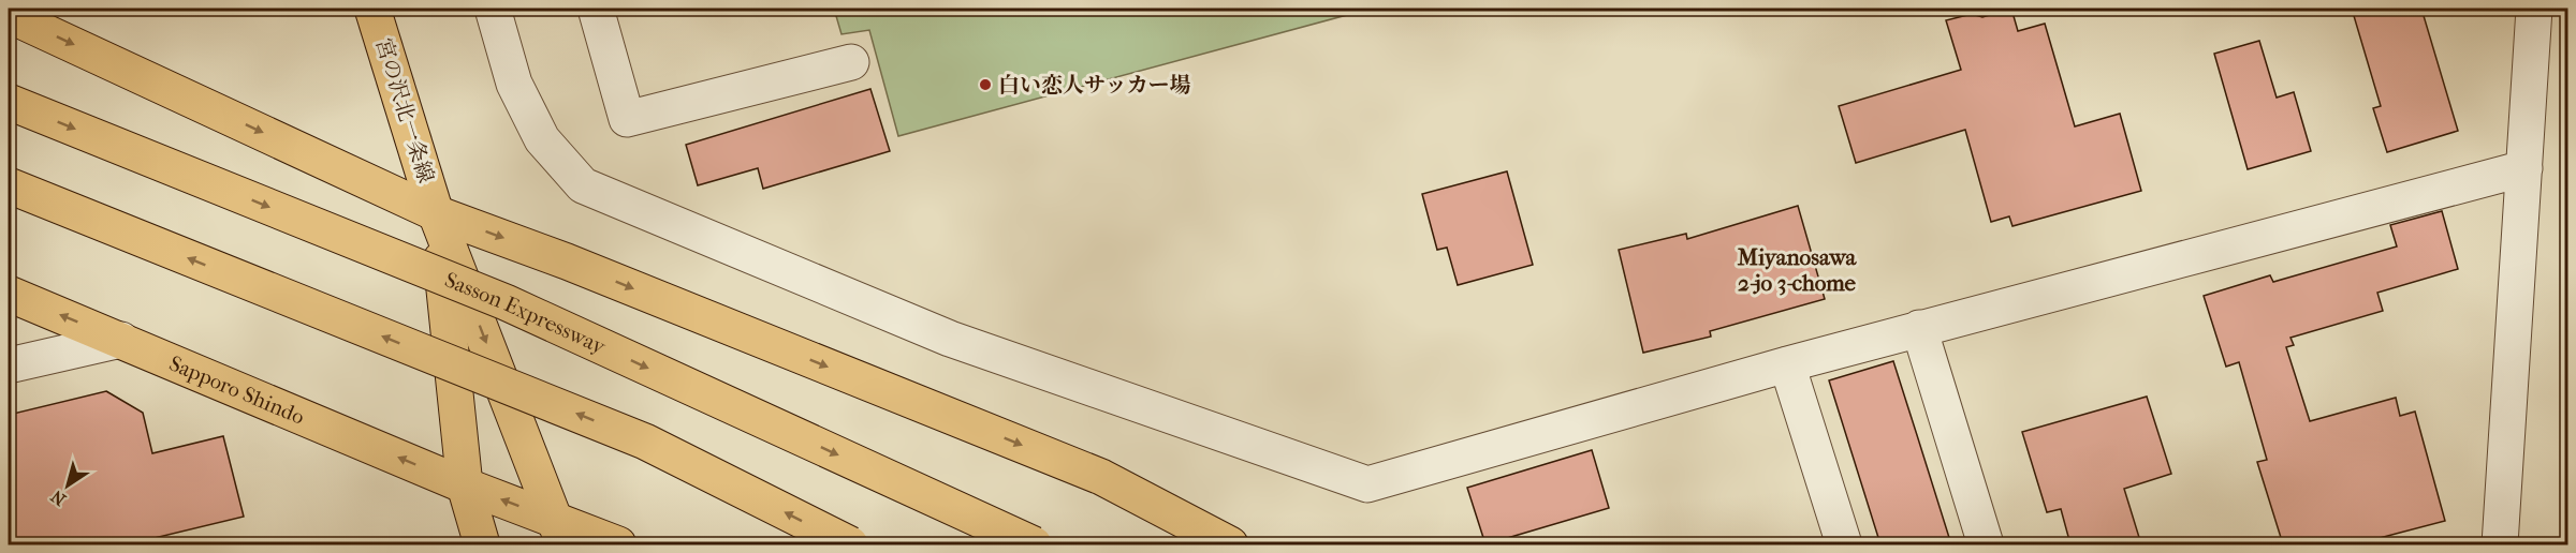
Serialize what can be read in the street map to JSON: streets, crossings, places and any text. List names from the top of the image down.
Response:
{
  "streets": {
    "main road": ["宮の沢北一条線", "Sasson Expressway", "Sapporo Shindo"]
  },
  "districts": ["Miyanosawa 2-jo 3-chome"],
  "places": ["白い恋人サッカー場"],
  "north": "bottom left"
}
